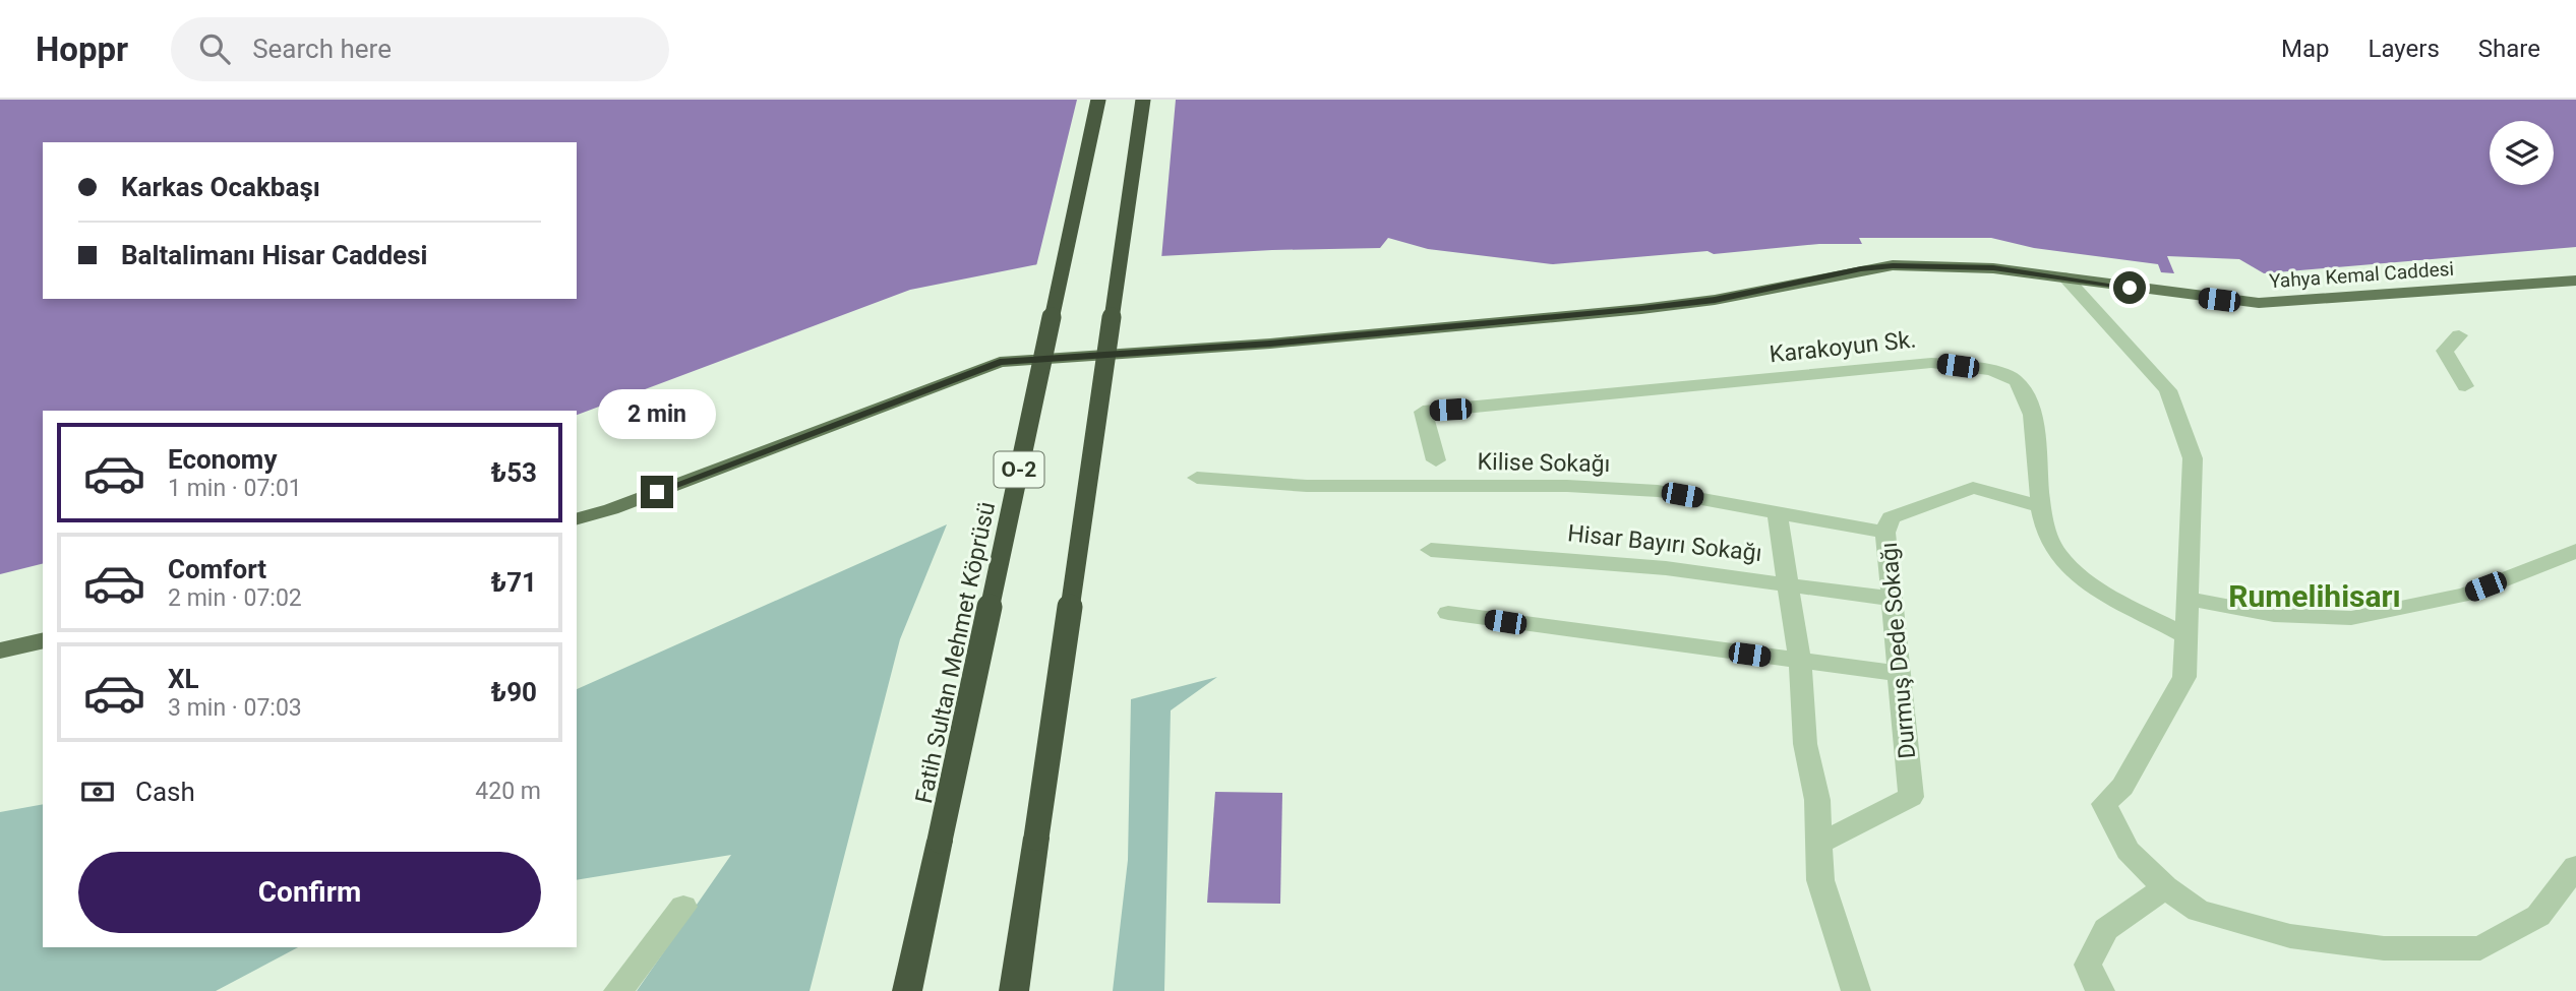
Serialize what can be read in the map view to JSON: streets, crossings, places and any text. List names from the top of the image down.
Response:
{
  "streets": {
    "highway": ["O-2", "Fatih Sultan Mehmet Köprüsü"],
    "main road": ["Yahya Kemal Caddesi"],
    "street": [
      "Karakoyun Sk.",
      "Kilise Sokağı",
      "Hisar Bayırı Sokağı",
      "Durmuş Dede Sokağı"
    ]
  },
  "crossings": [
    ["Karakoyun Sk.", "Durmuş Dede Sokağı"],
    ["Kilise Sokağı", "Durmuş Dede Sokağı"],
    ["Hisar Bayırı Sokağı", "Durmuş Dede Sokağı"]
  ],
  "districts": ["Rumelihisarı"],
  "page": {
    "header": "Hoppr",
    "search": "Search here",
    "nav": ["Map", "Layers", "Share"],
    "banner": ["Karkas Ocakbaşı", "Baltalimanı Hisar Caddesi"],
    "bubble": "2 min",
    "list": [
      {
        "name": "Economy",
        "note": "1 min · 07:01",
        "value": "₺53"
      },
      {
        "name": "Comfort",
        "note": "2 min · 07:02",
        "value": "₺71"
      },
      {
        "name": "XL",
        "note": "3 min · 07:03",
        "value": "₺90"
      }
    ],
    "pay": ["Cash", "420 m"],
    "buttons": "Confirm"
  }
}
